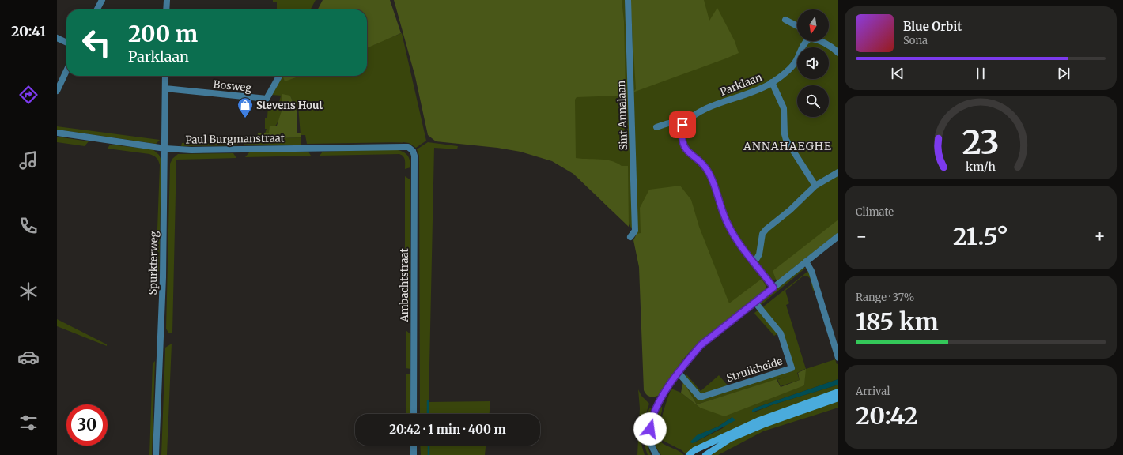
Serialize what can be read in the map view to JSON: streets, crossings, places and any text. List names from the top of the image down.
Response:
{
  "streets": {
    "street": [
      "Parklaan",
      "Bosweg",
      "Sint Annalaan",
      "Paul Burgmanstraat",
      "Spurkterweg",
      "Ambachtstraat",
      "Struikheide"
    ]
  },
  "crossings": [
    ["Bosweg", "Spurkterweg"],
    ["Paul Burgmanstraat", "Spurkterweg"],
    ["Paul Burgmanstraat", "Ambachtstraat"]
  ],
  "districts": ["ANNAHAEGHE"],
  "places": {
    "shop": ["Stevens Hout"]
  },
  "north": "bottom",
  "page": {
    "tabs": "20:41",
    "turn": ["200 m", "Parklaan"],
    "song": ["Blue Orbit", "Sona"],
    "tile": [
      "Climate",
      ["Range · 37%", "185 km"],
      ["Arrival", "20:42"]
    ],
    "heat": ["−", "21.5°", "+"],
    "limit": "30",
    "trip": "20:42 · 1 min · 400 m",
    "gauge": ["23", "km/h"]
  }
}
